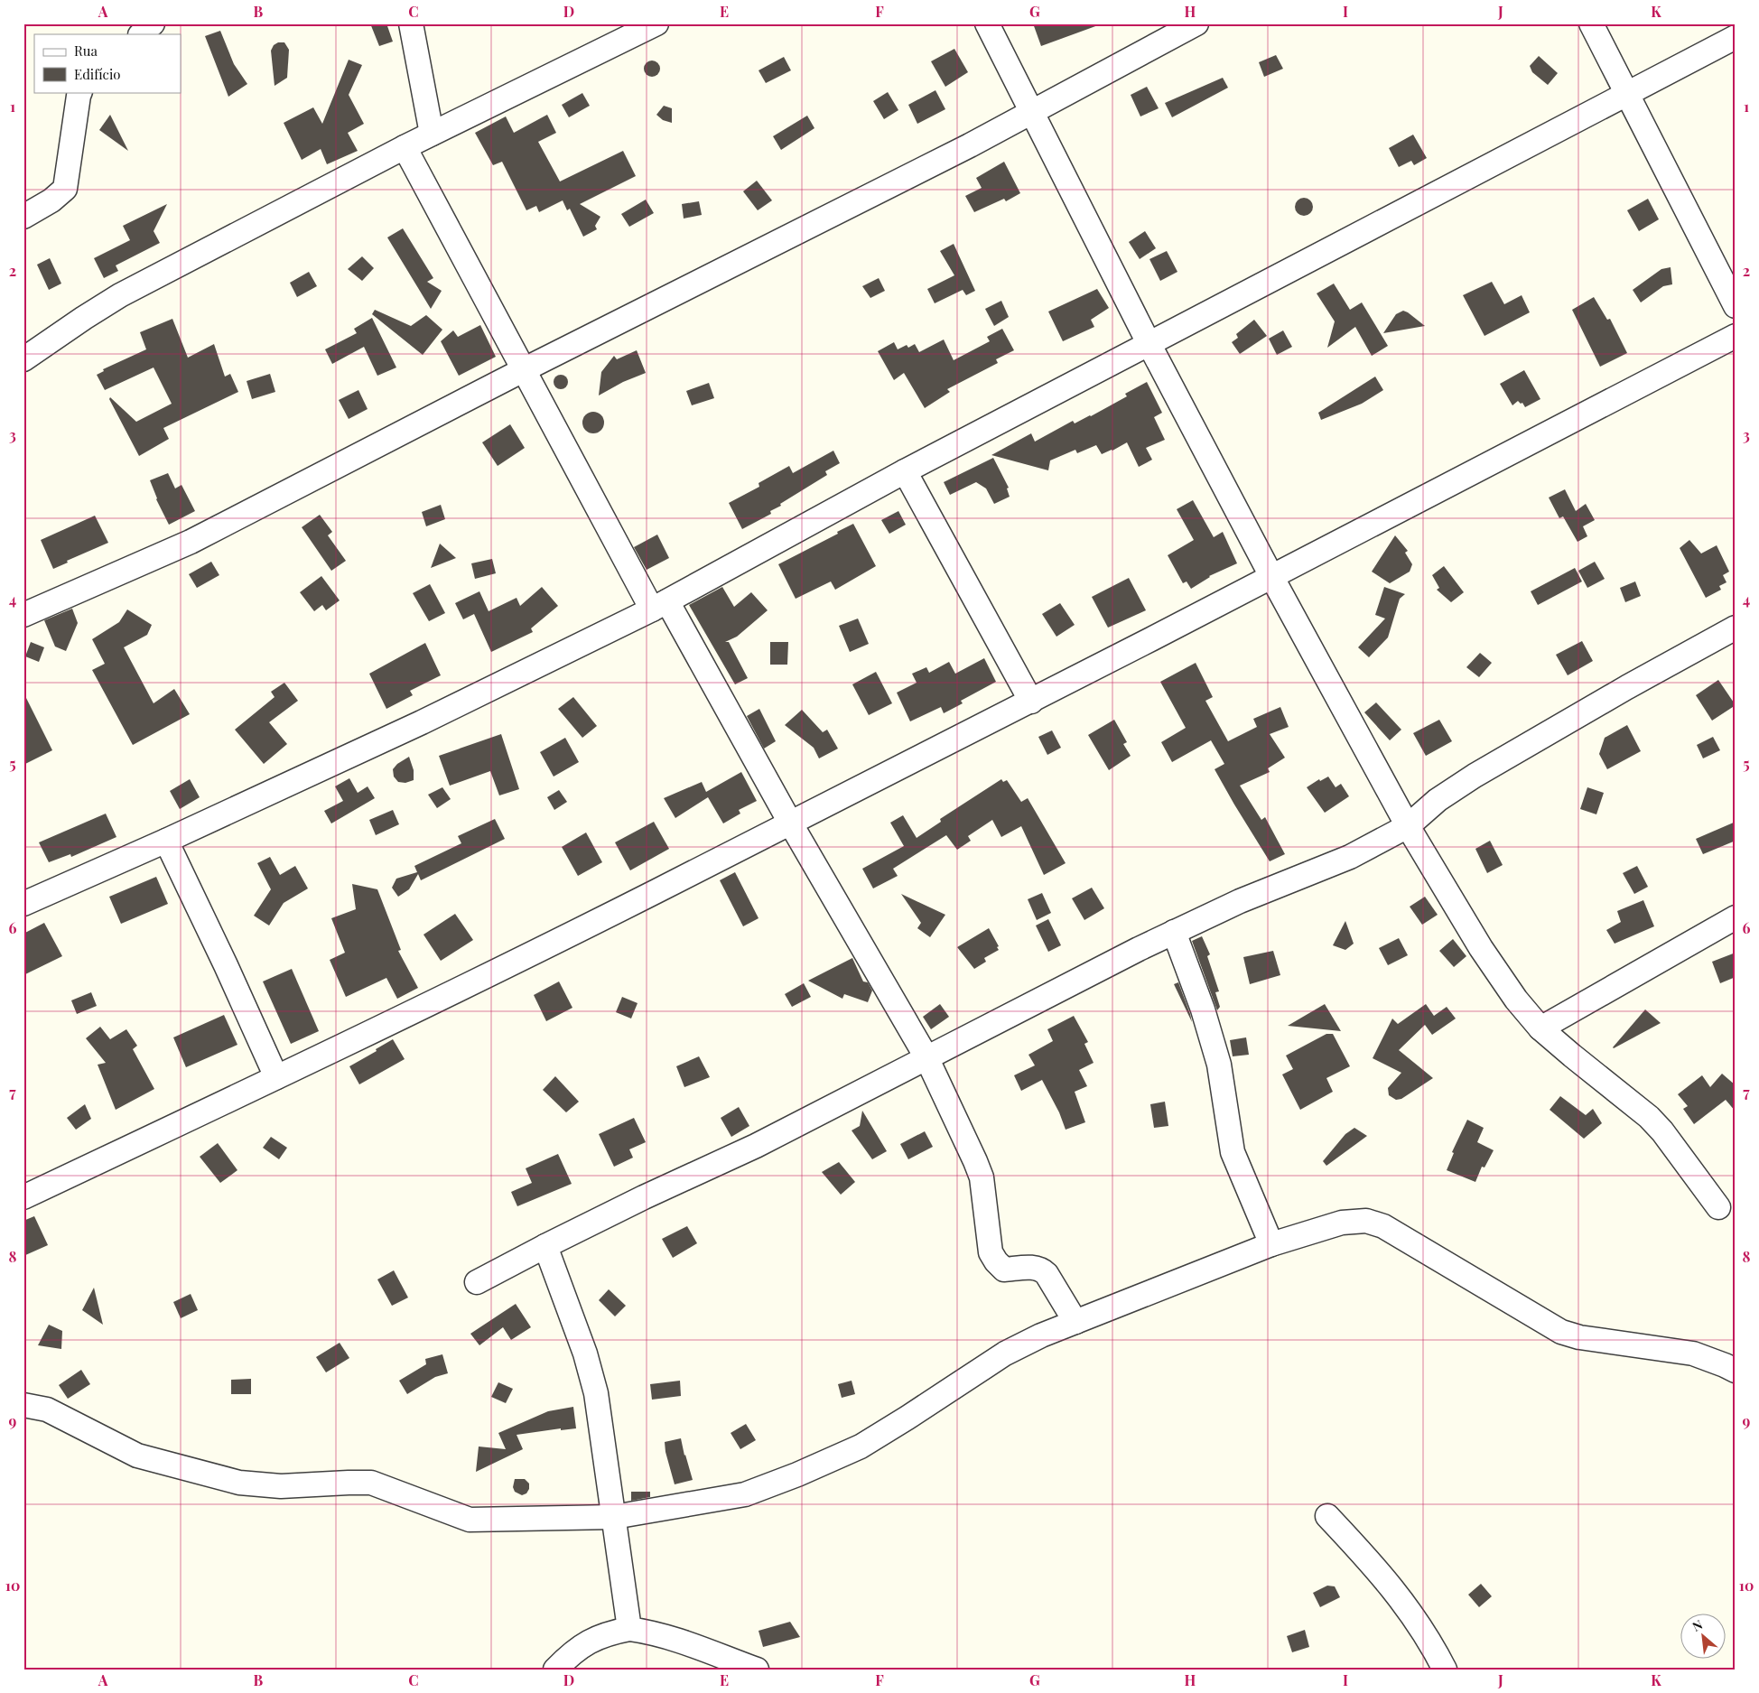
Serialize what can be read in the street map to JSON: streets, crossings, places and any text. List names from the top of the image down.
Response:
{
  "legend": ["Rua", "Edifício"],
  "north": "top left",
  "grid": {
    "columns": [
      "A",
      "B",
      "C",
      "D",
      "E",
      "F",
      "G",
      "H",
      "I",
      "J",
      "K"
    ],
    "rows": [
      "1",
      "2",
      "3",
      "4",
      "5",
      "6",
      "7",
      "8",
      "9",
      "10"
    ]
  }
}
